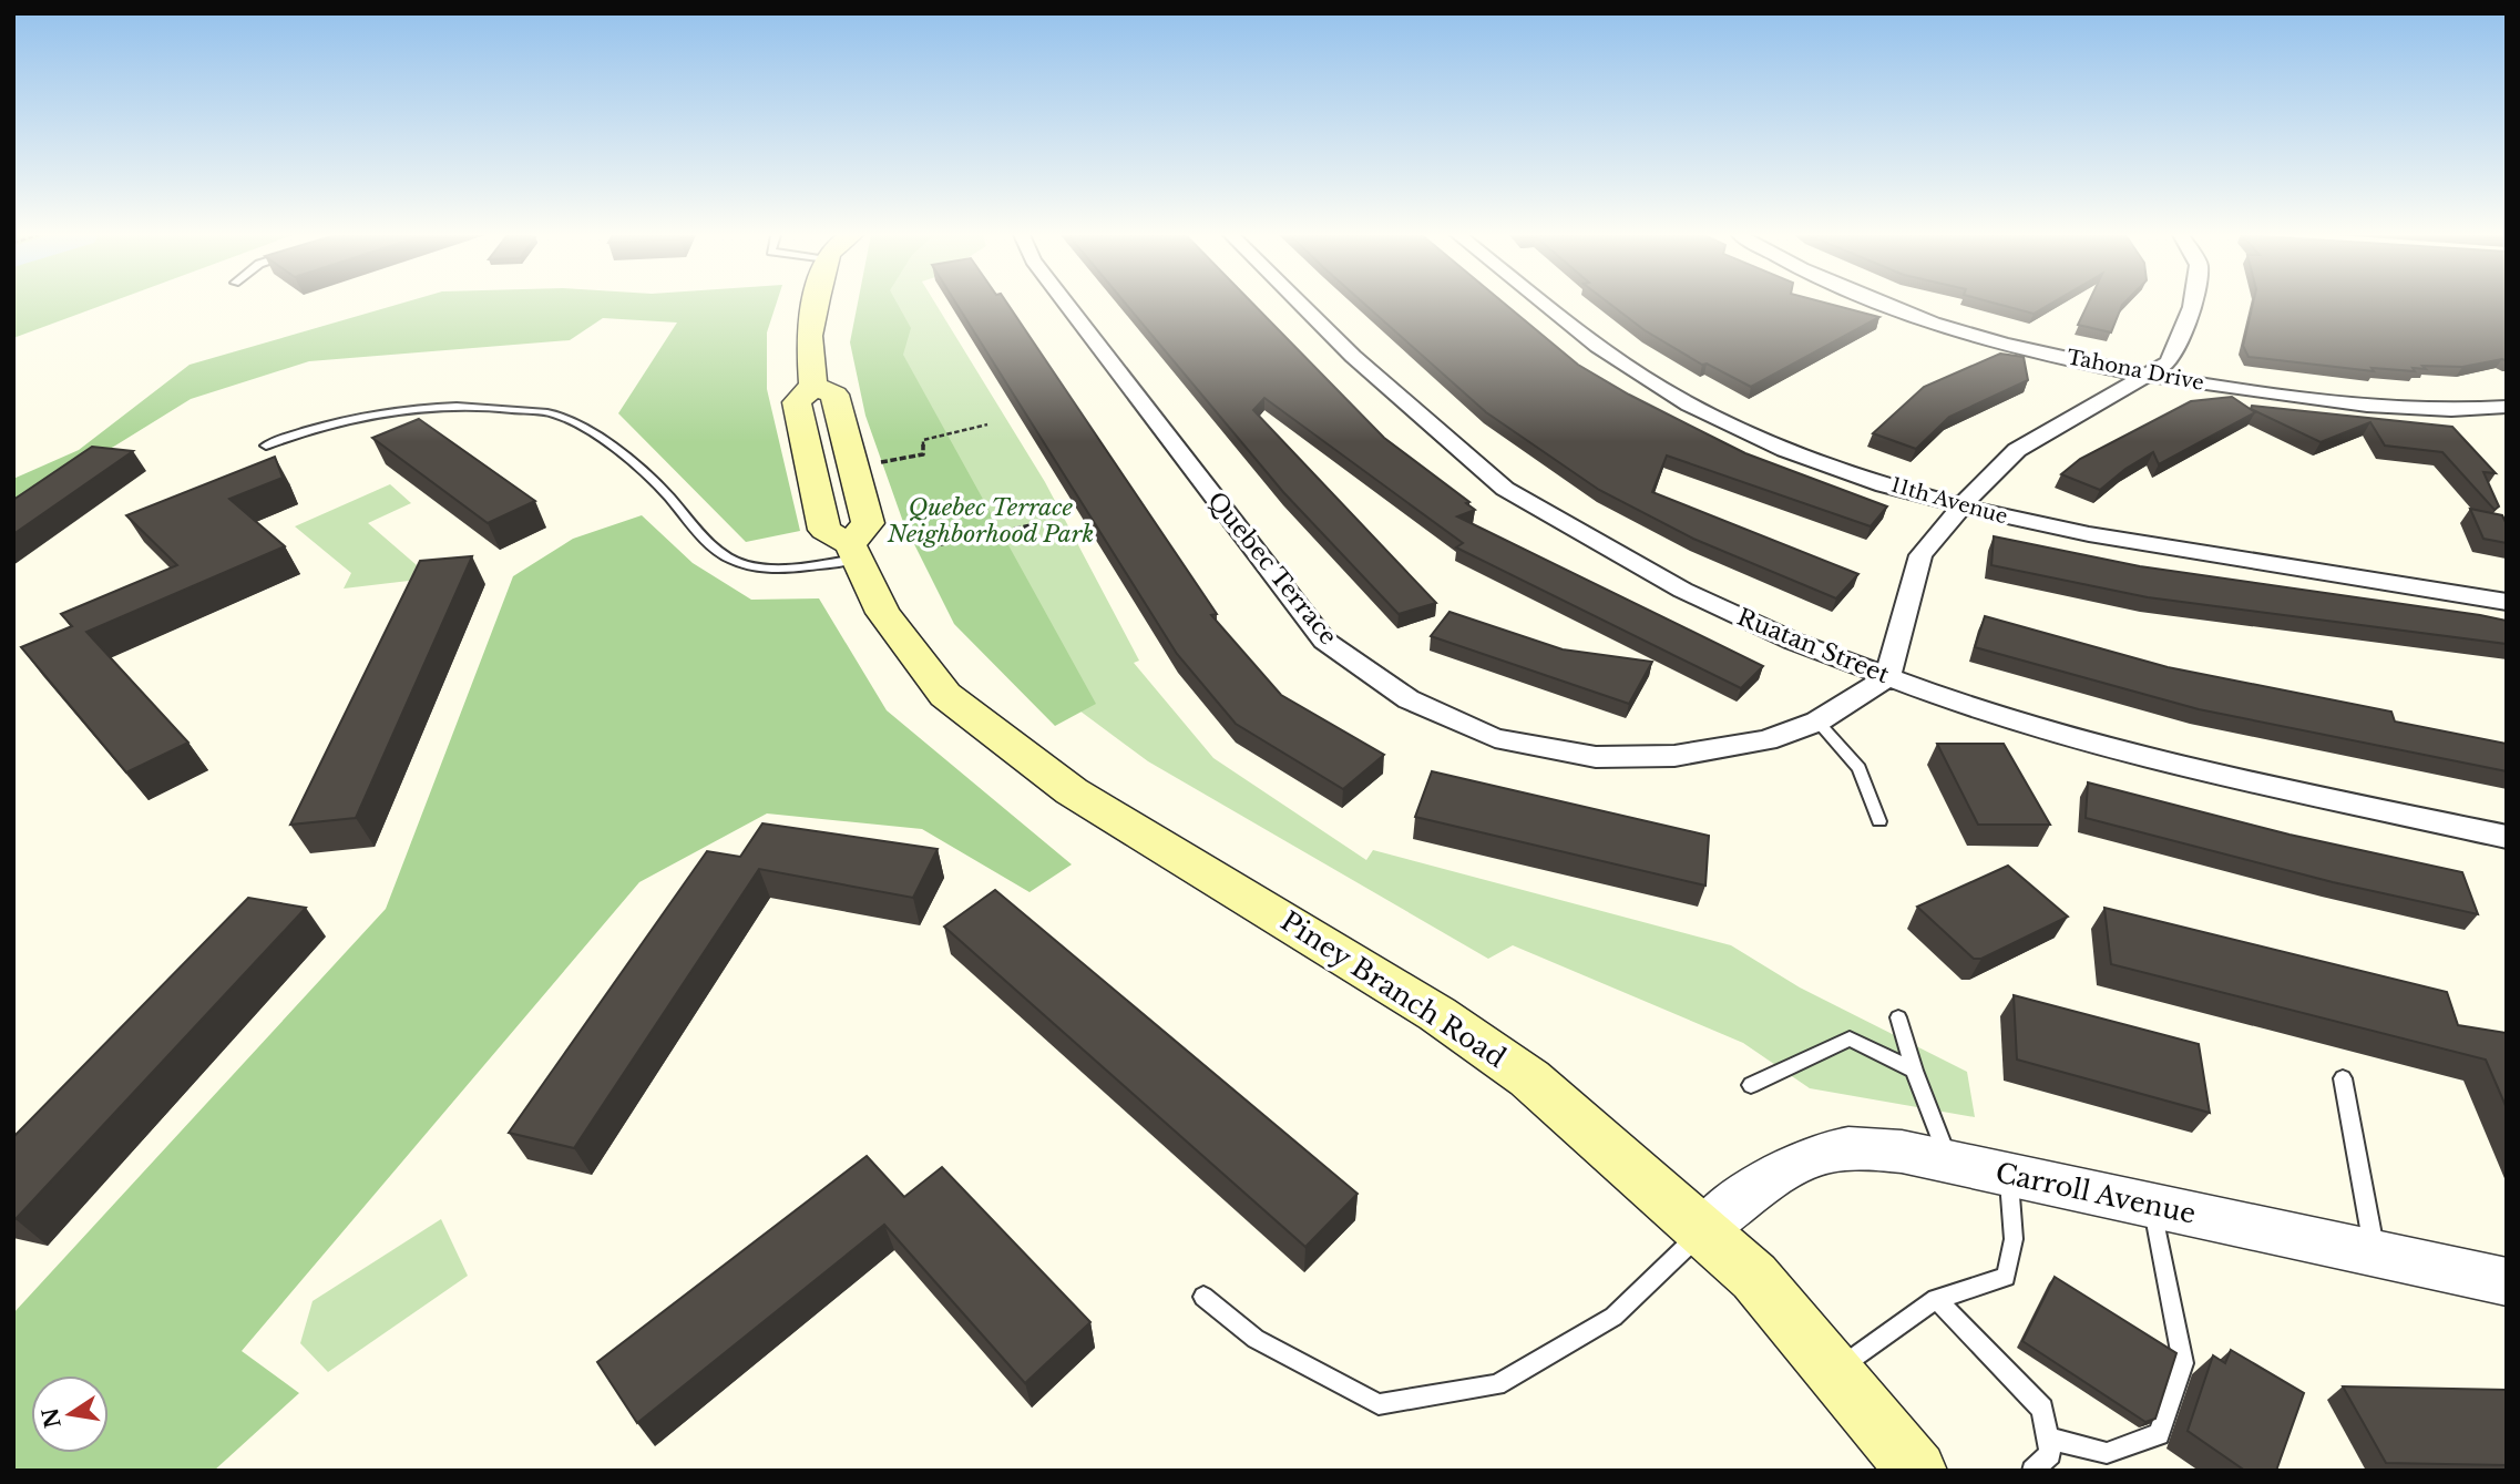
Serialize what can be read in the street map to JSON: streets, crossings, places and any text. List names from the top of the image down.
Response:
{
  "streets": {
    "main road": ["Piney Branch Road"],
    "street": [
      "Tahona Drive",
      "11th Avenue",
      "Quebec Terrace",
      "Ruatan Street",
      "Carroll Avenue"
    ]
  },
  "crossings": [
    ["Quebec Terrace", "Ruatan Street"],
    ["Piney Branch Road", "Carroll Avenue"]
  ],
  "parks": ["Quebec Terrace Neighborhood Park"],
  "north": "left"
}
